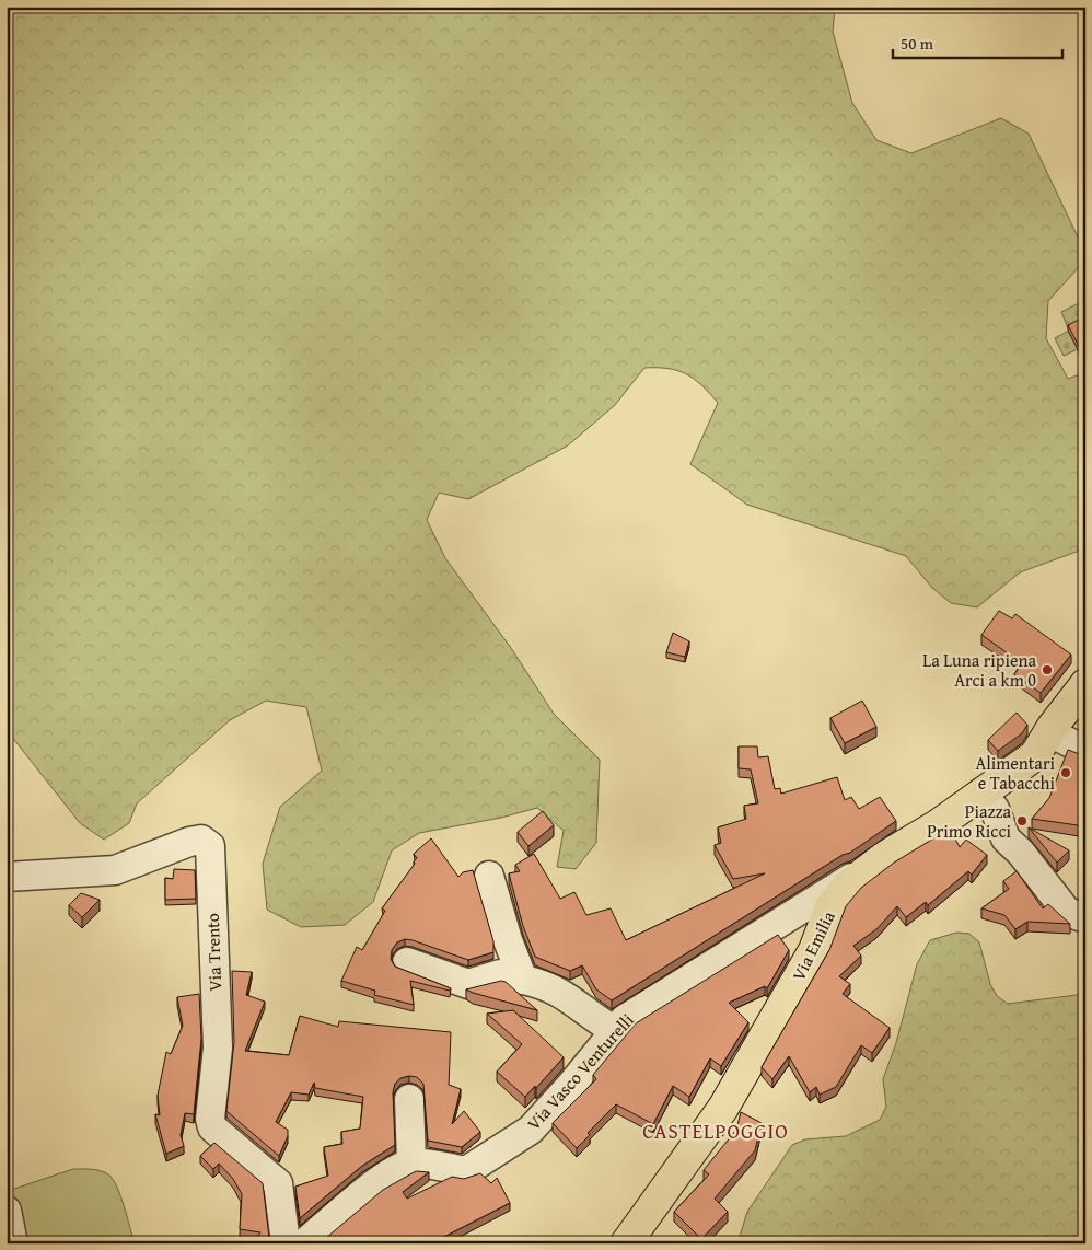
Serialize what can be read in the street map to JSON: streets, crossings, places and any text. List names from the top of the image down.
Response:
{
  "streets": {
    "main road": ["Via Emilia"],
    "street": ["Via Trento", "Via Vasco Venturelli"]
  },
  "crossings": [
    ["Via Emilia", "Via Vasco Venturelli"]
  ],
  "districts": ["CASTELPOGGIO"],
  "places": ["La Luna ripiena Arci a km 0", "Alimentari e Tabacchi", "Piazza Primo Ricci"],
  "scale_bar": "50 m"
}
